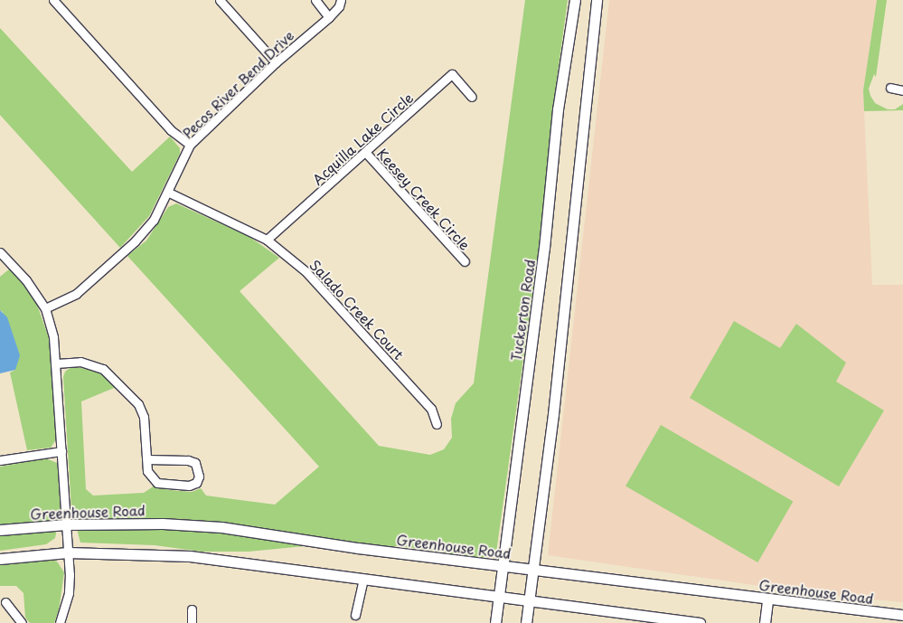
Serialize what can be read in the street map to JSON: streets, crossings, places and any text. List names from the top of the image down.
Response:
{
  "streets": {
    "main road": ["Tuckerton Road", "Greenhouse Road"],
    "street": [
      "Pecos River Bend Drive",
      "Acquilla Lake Circle",
      "Keesey Creek Circle",
      "Salado Creek Court"
    ]
  },
  "crossings": [
    ["Pecos River Bend Drive", "Salado Creek Court"],
    ["Acquilla Lake Circle", "Keesey Creek Circle"],
    ["Acquilla Lake Circle", "Salado Creek Court"],
    ["Tuckerton Road", "Greenhouse Road"]
  ]
}
